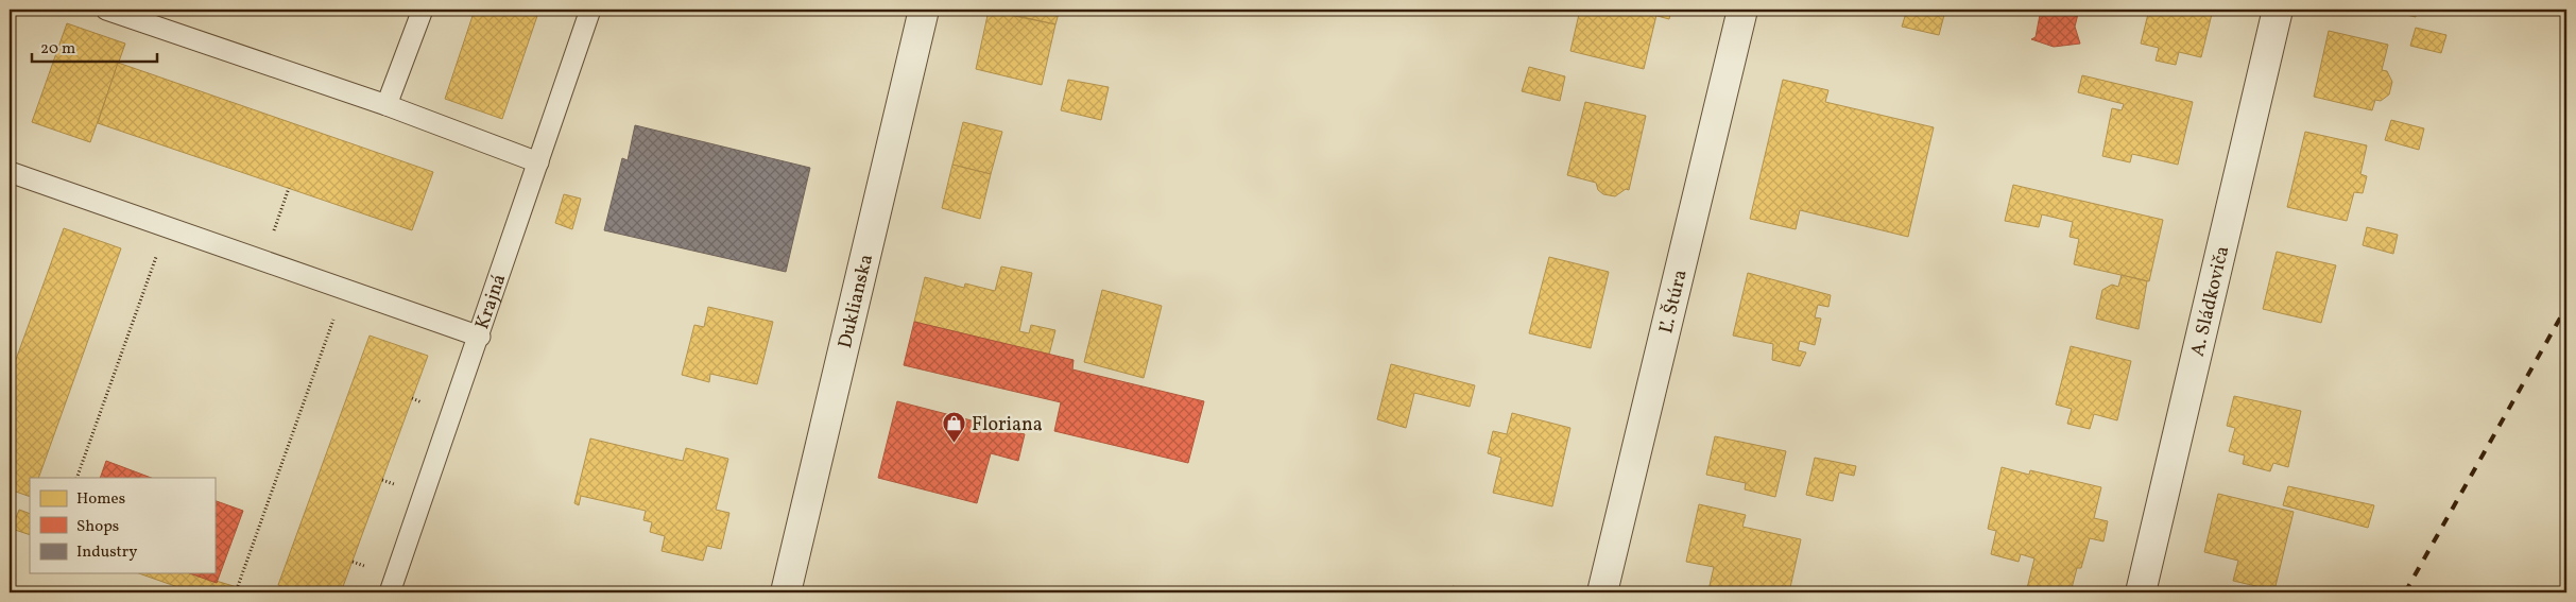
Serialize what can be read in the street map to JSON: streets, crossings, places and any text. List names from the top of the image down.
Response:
{
  "streets": {
    "street": ["Duklianska", "Ľ. Štúra", "A. Sládkoviča"],
    "lane": ["Krajná"]
  },
  "places": {
    "shop": ["Floriana"]
  },
  "legend": ["Homes", "Shops", "Industry"],
  "scale_bar": "20 m"
}
